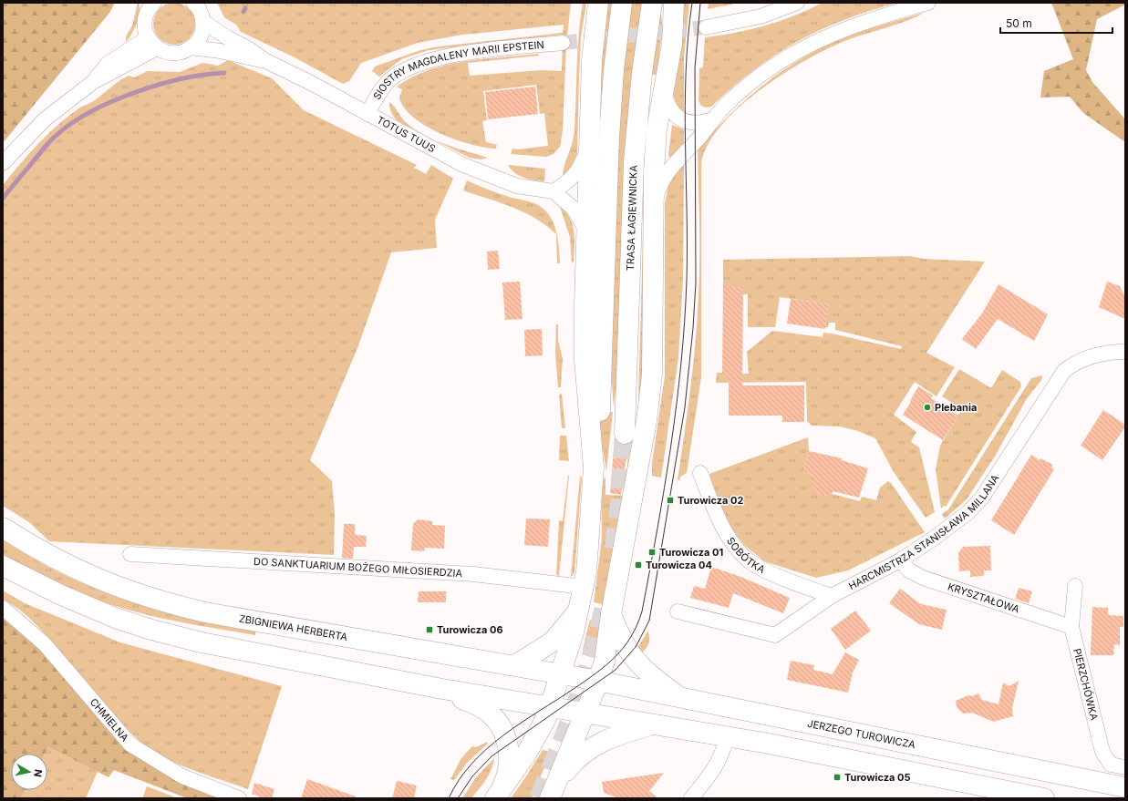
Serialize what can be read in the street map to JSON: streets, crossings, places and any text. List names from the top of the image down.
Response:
{
  "streets": {
    "main road": ["TRASA ŁAGIEWNICKA", "ZBIGNIEWA HERBERTA", "JERZEGO TUROWICZA"],
    "street": [
      "SIOSTRY MAGDALENY MARII EPSTEIN",
      "TOTUS TUUS",
      "HARCMISTRZA STANISŁAWA MILLANA",
      "SOBÓTKA",
      "DO SANKTUARIUM BOŻEGO MIŁOSIERDZIA",
      "KRYSZTAŁOWA",
      "PIERZCHÓWKA",
      "CHMIELNA"
    ]
  },
  "crossings": [
    ["SIOSTRY MAGDALENY MARII EPSTEIN", "TOTUS TUUS"],
    ["HARCMISTRZA STANISŁAWA MILLANA", "SOBÓTKA"],
    ["HARCMISTRZA STANISŁAWA MILLANA", "KRYSZTAŁOWA"],
    ["KRYSZTAŁOWA", "PIERZCHÓWKA"],
    ["ZBIGNIEWA HERBERTA", "JERZEGO TUROWICZA"]
  ],
  "places": {
    "other": ["Plebania"],
    "transit": [
      "Turowicza 02",
      "Turowicza 01",
      "Turowicza 04",
      "Turowicza 06",
      "Turowicza 05"
    ]
  },
  "scale_bar": "50 m",
  "north": "right"
}
